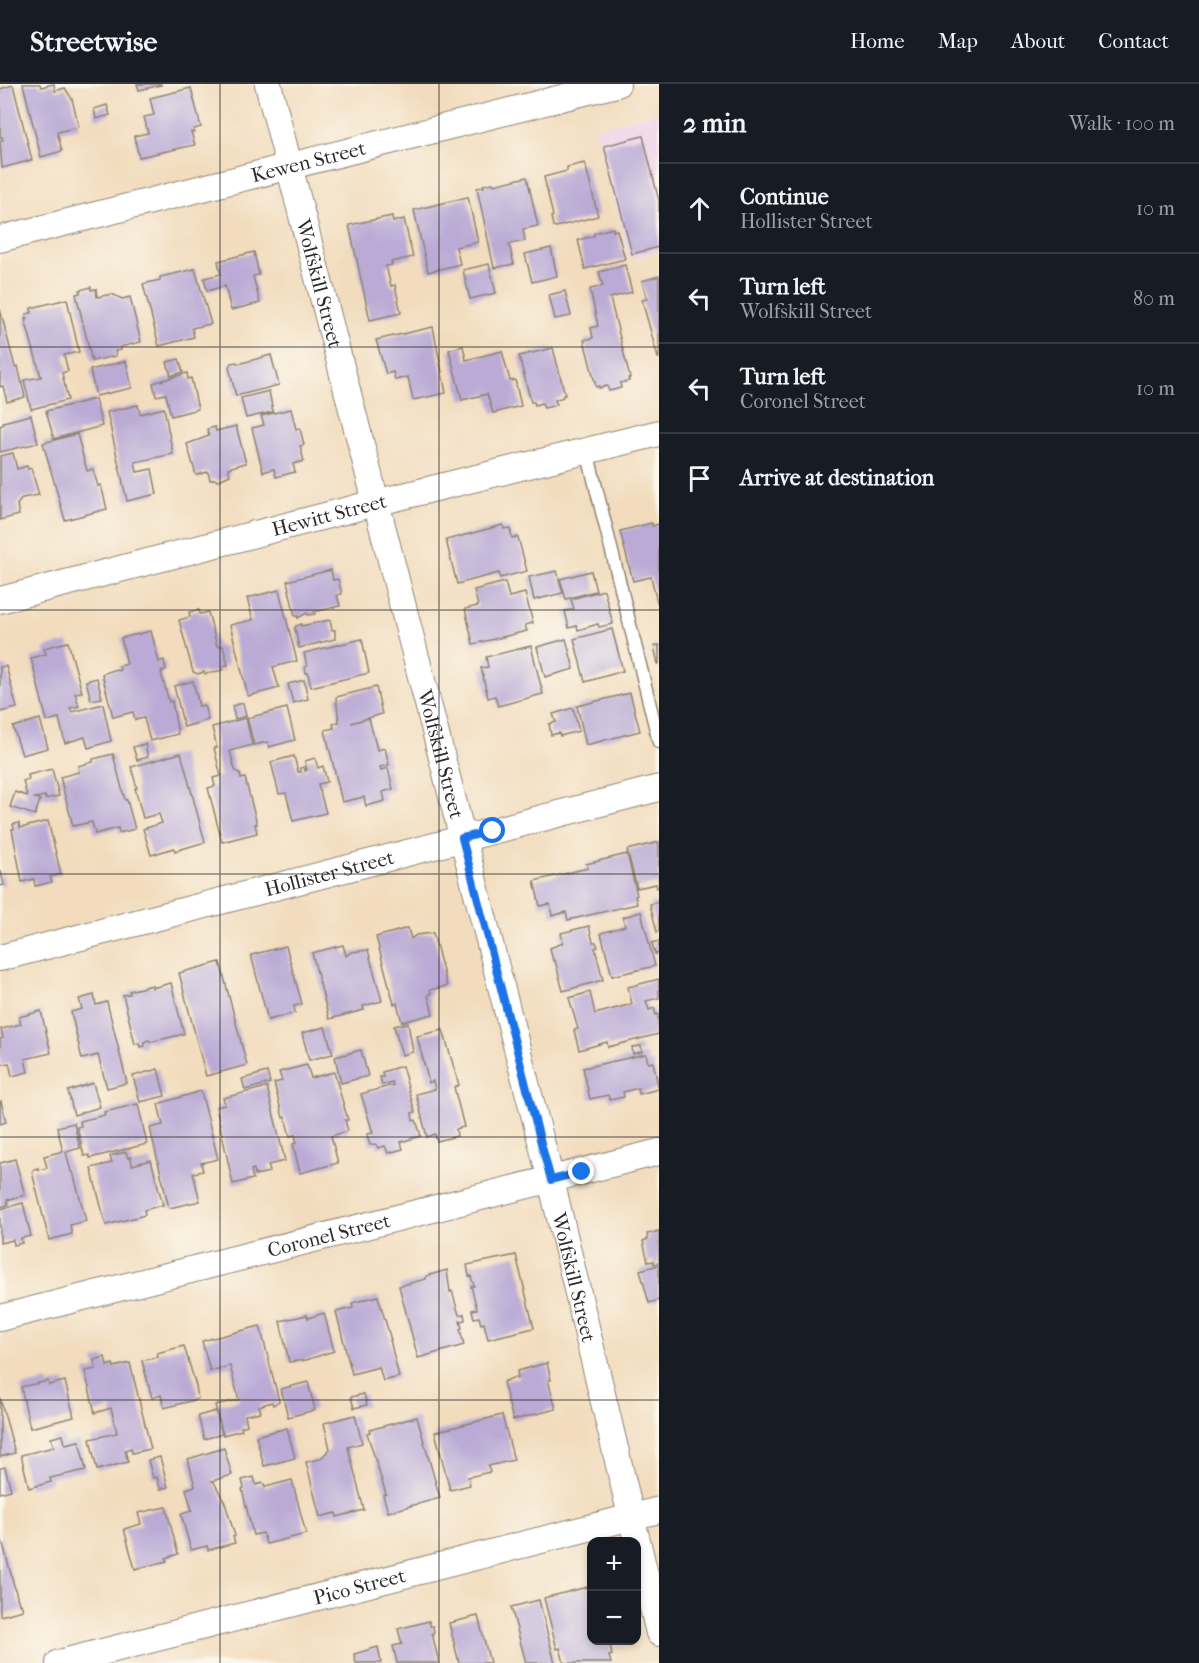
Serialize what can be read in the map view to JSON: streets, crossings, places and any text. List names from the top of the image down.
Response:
{
  "streets": {
    "street": [
      "Kewen Street",
      "Wolfskill Street",
      "Hewitt Street",
      "Hollister Street",
      "Coronel Street",
      "Pico Street"
    ]
  },
  "crossings": [
    ["Kewen Street", "Wolfskill Street"],
    ["Wolfskill Street", "Hewitt Street"],
    ["Wolfskill Street", "Hollister Street"],
    ["Wolfskill Street", "Coronel Street"],
    ["Wolfskill Street", "Pico Street"]
  ],
  "page": {
    "header": "Streetwise",
    "nav": [
      "Home",
      "Map",
      "About",
      "Contact"
    ],
    "heading": ["2 min", "Walk · 100 m"],
    "list": [
      ["Continue", "Hollister Street", "10 m"],
      ["Turn left", "Wolfskill Street", "80 m"],
      ["Turn left", "Coronel Street", "10 m"],
      "Arrive at destination"
    ],
    "map_buttons": ["+", "−"]
  }
}
